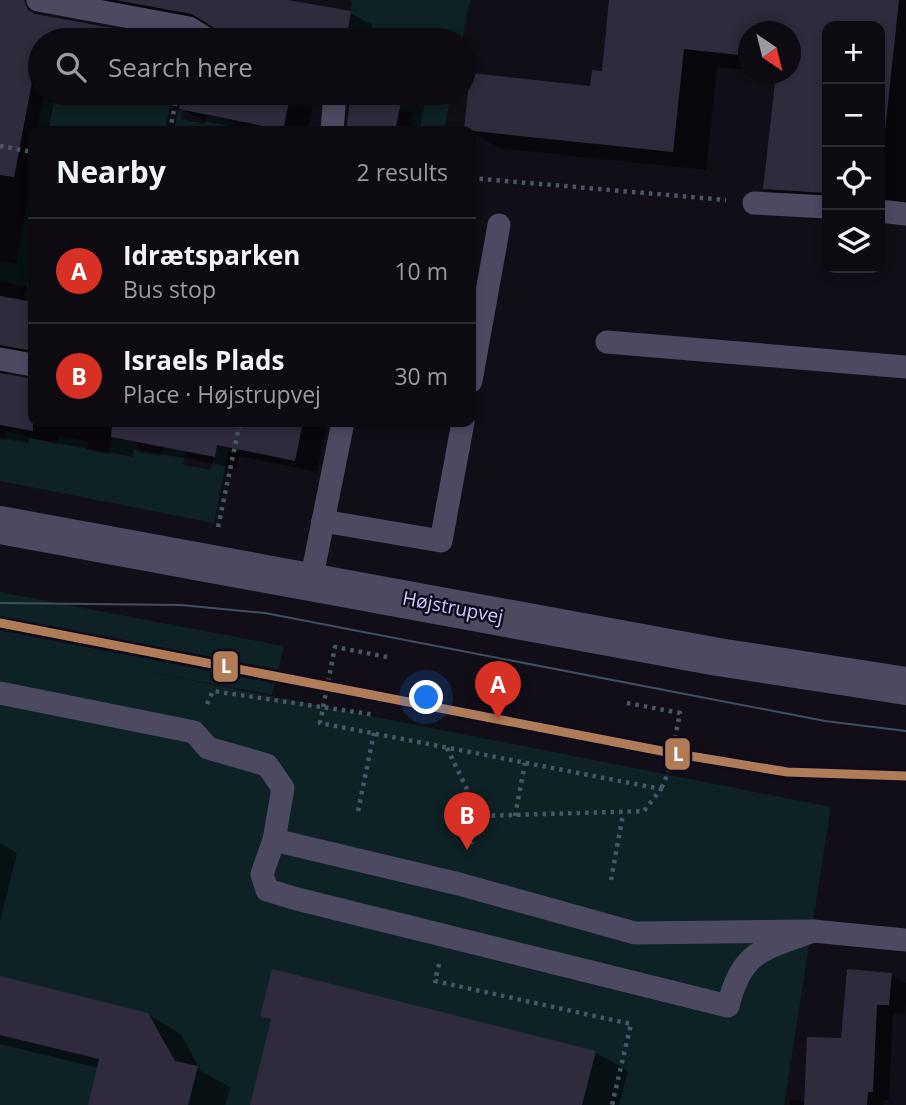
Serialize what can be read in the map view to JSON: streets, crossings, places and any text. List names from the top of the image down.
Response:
{
  "streets": {
    "street": ["Højstrupvej"]
  },
  "lines": ["transit line L"],
  "north": "bottom right",
  "page": {
    "map_buttons": ["+", "−"],
    "search": "Search here",
    "heading": ["Nearby", "2 results"],
    "list": [
      {
        "mark": "A",
        "name": "Idrætsparken",
        "note": "Bus stop",
        "value": "10 m"
      },
      {
        "mark": "B",
        "name": "Israels Plads",
        "note": "Place · Højstrupvej",
        "value": "30 m"
      }
    ],
    "pins": ["A", "B"]
  }
}
